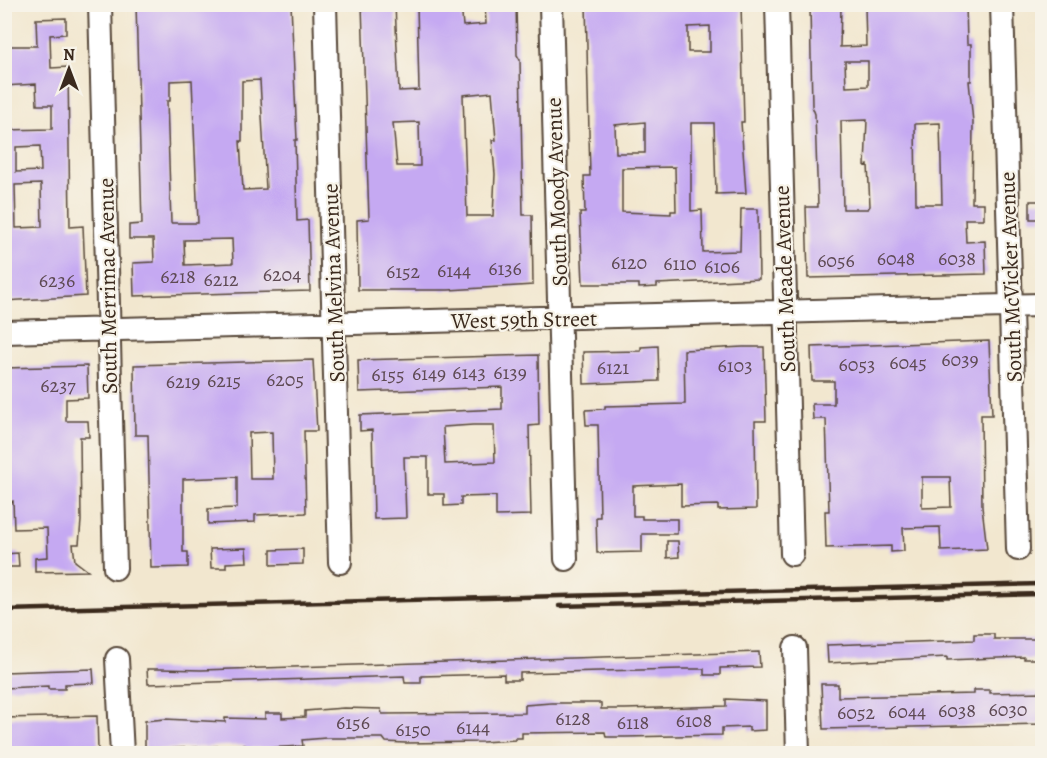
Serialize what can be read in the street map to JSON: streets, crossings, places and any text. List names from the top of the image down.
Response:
{
  "streets": {
    "street": [
      "South Moody Avenue",
      "South McVicker Avenue",
      "South Meade Avenue",
      "South Melvina Avenue",
      "South Merrimac Avenue",
      "West 59th Street"
    ]
  },
  "crossings": [
    ["South Moody Avenue", "West 59th Street"],
    ["South McVicker Avenue", "West 59th Street"],
    ["South Meade Avenue", "West 59th Street"],
    ["South Melvina Avenue", "West 59th Street"],
    ["South Merrimac Avenue", "West 59th Street"]
  ],
  "house_numbers": [
    "6048",
    "6038",
    "6056",
    "6120",
    "6110",
    "6106",
    "6136",
    "6144",
    "6152",
    "6204",
    "6218",
    "6212",
    "6236",
    "6039",
    "6045",
    "6053",
    "6103",
    "6121",
    "6143",
    "6139",
    "6149",
    "6155",
    "6205",
    "6215",
    "6219",
    "6237",
    "6030",
    "6038",
    "6044",
    "6052",
    "6128",
    "6108",
    "6156",
    "6118",
    "6144",
    "6150"
  ],
  "north": "top"
}
